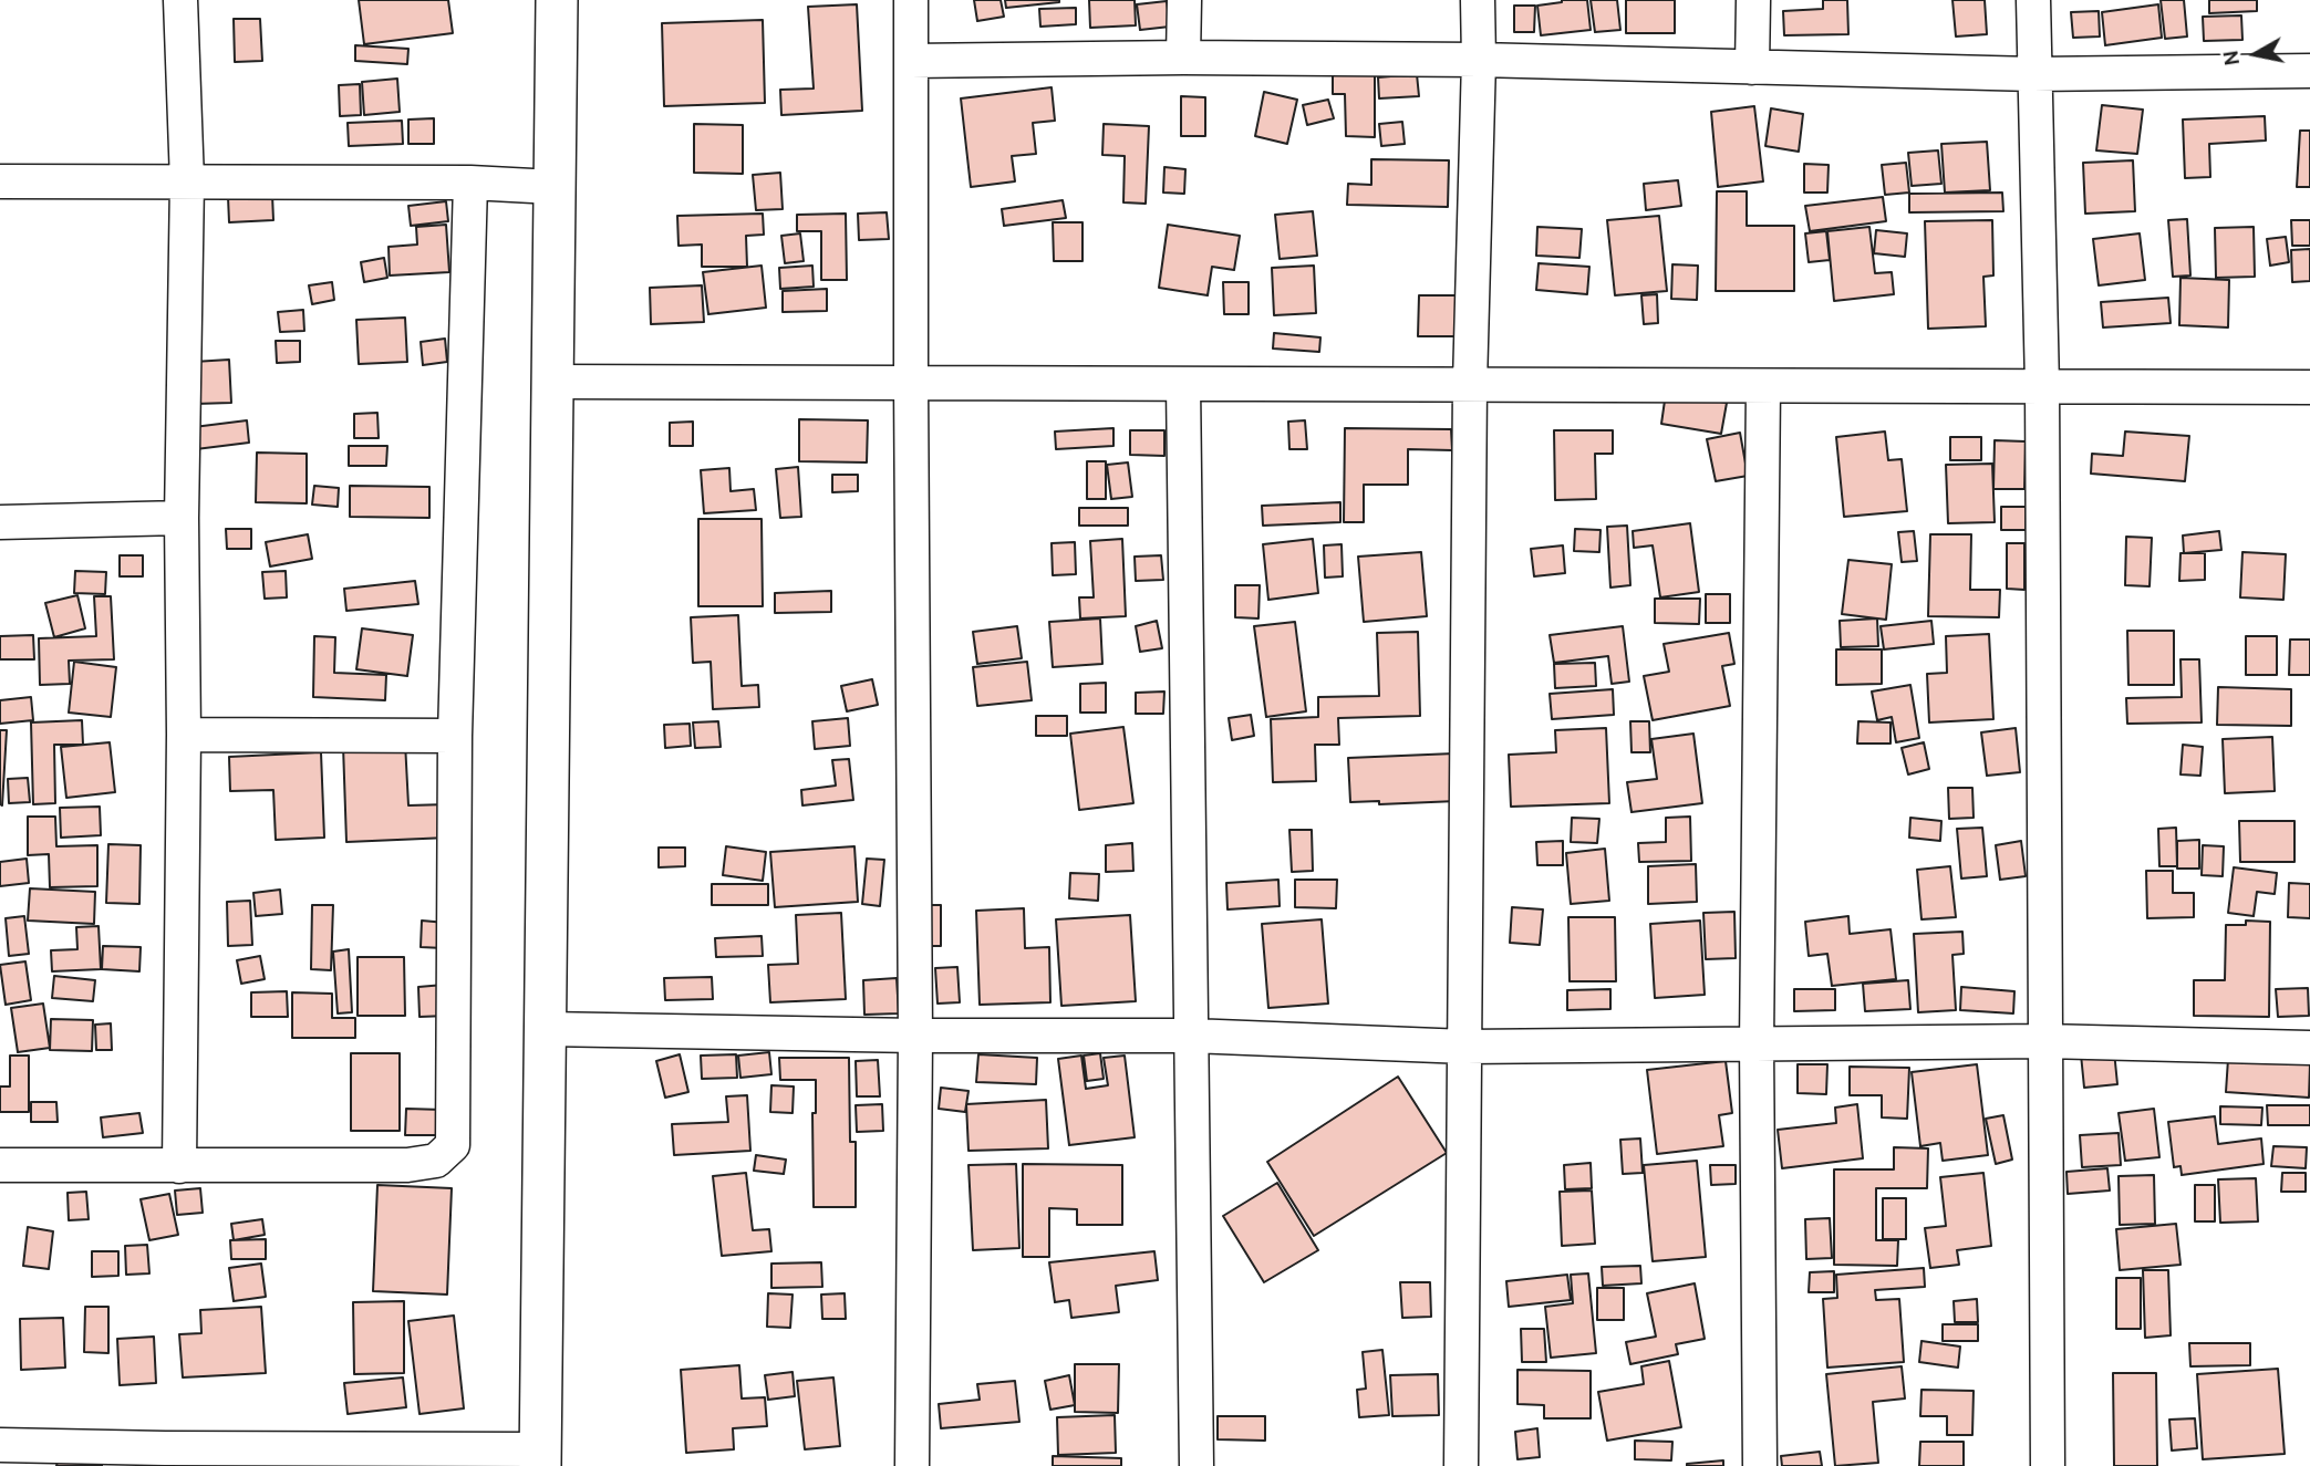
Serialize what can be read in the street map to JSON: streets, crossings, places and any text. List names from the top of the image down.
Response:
{
  "north": "left"
}
